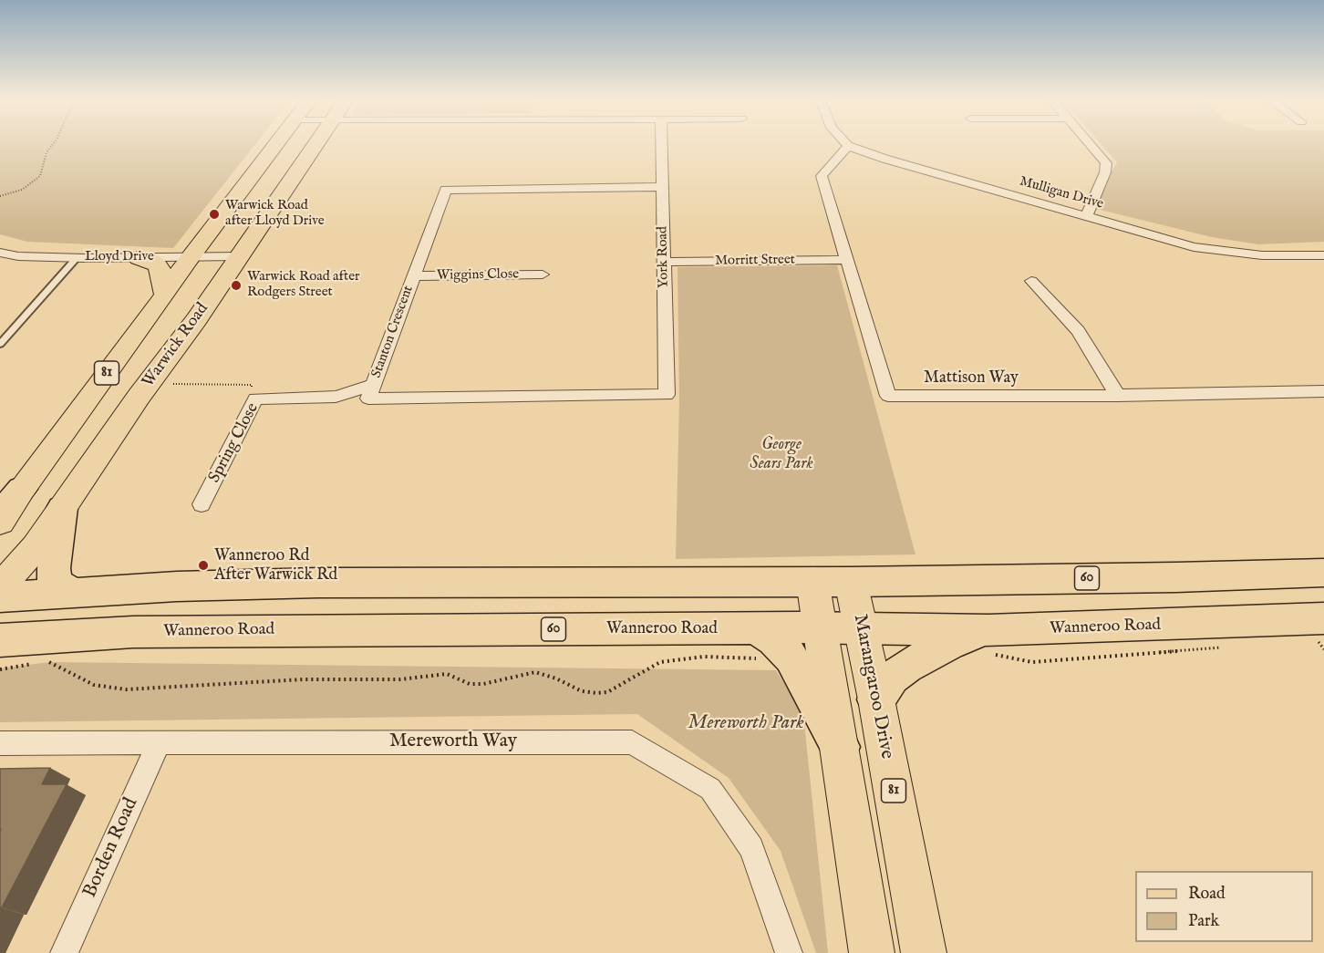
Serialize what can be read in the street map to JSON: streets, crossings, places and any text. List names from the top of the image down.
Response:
{
  "streets": {
    "highway": ["60", "Wanneroo Road"],
    "main road": ["Warwick Road", "81", "Marangaroo Drive"],
    "street": [
      "Mulligan Drive",
      "Lloyd Drive",
      "York Road",
      "Morritt Street",
      "Wiggins Close",
      "Stanton Crescent",
      "Mattison Way",
      "Spring Close",
      "Mereworth Way",
      "Borden Road"
    ]
  },
  "crossings": [
    ["Mulligan Drive", "Mattison Way"],
    ["Lloyd Drive", "Warwick Road"],
    ["Lloyd Drive", "81"],
    ["York Road", "Morritt Street"],
    ["York Road", "Stanton Crescent"],
    ["Morritt Street", "Mattison Way"],
    ["Wiggins Close", "Stanton Crescent"],
    ["Stanton Crescent", "Spring Close"],
    ["60", "Marangaroo Drive"],
    ["Wanneroo Road", "Marangaroo Drive"],
    ["Mereworth Way", "Borden Road"]
  ],
  "parks": ["George Sears Park", "Mereworth Park"],
  "places": ["Warwick Road after Lloyd Drive", "Warwick Road after Rodgers Street", "Wanneroo Rd After Warwick Rd"],
  "legend": ["Road", "Park"]
}
